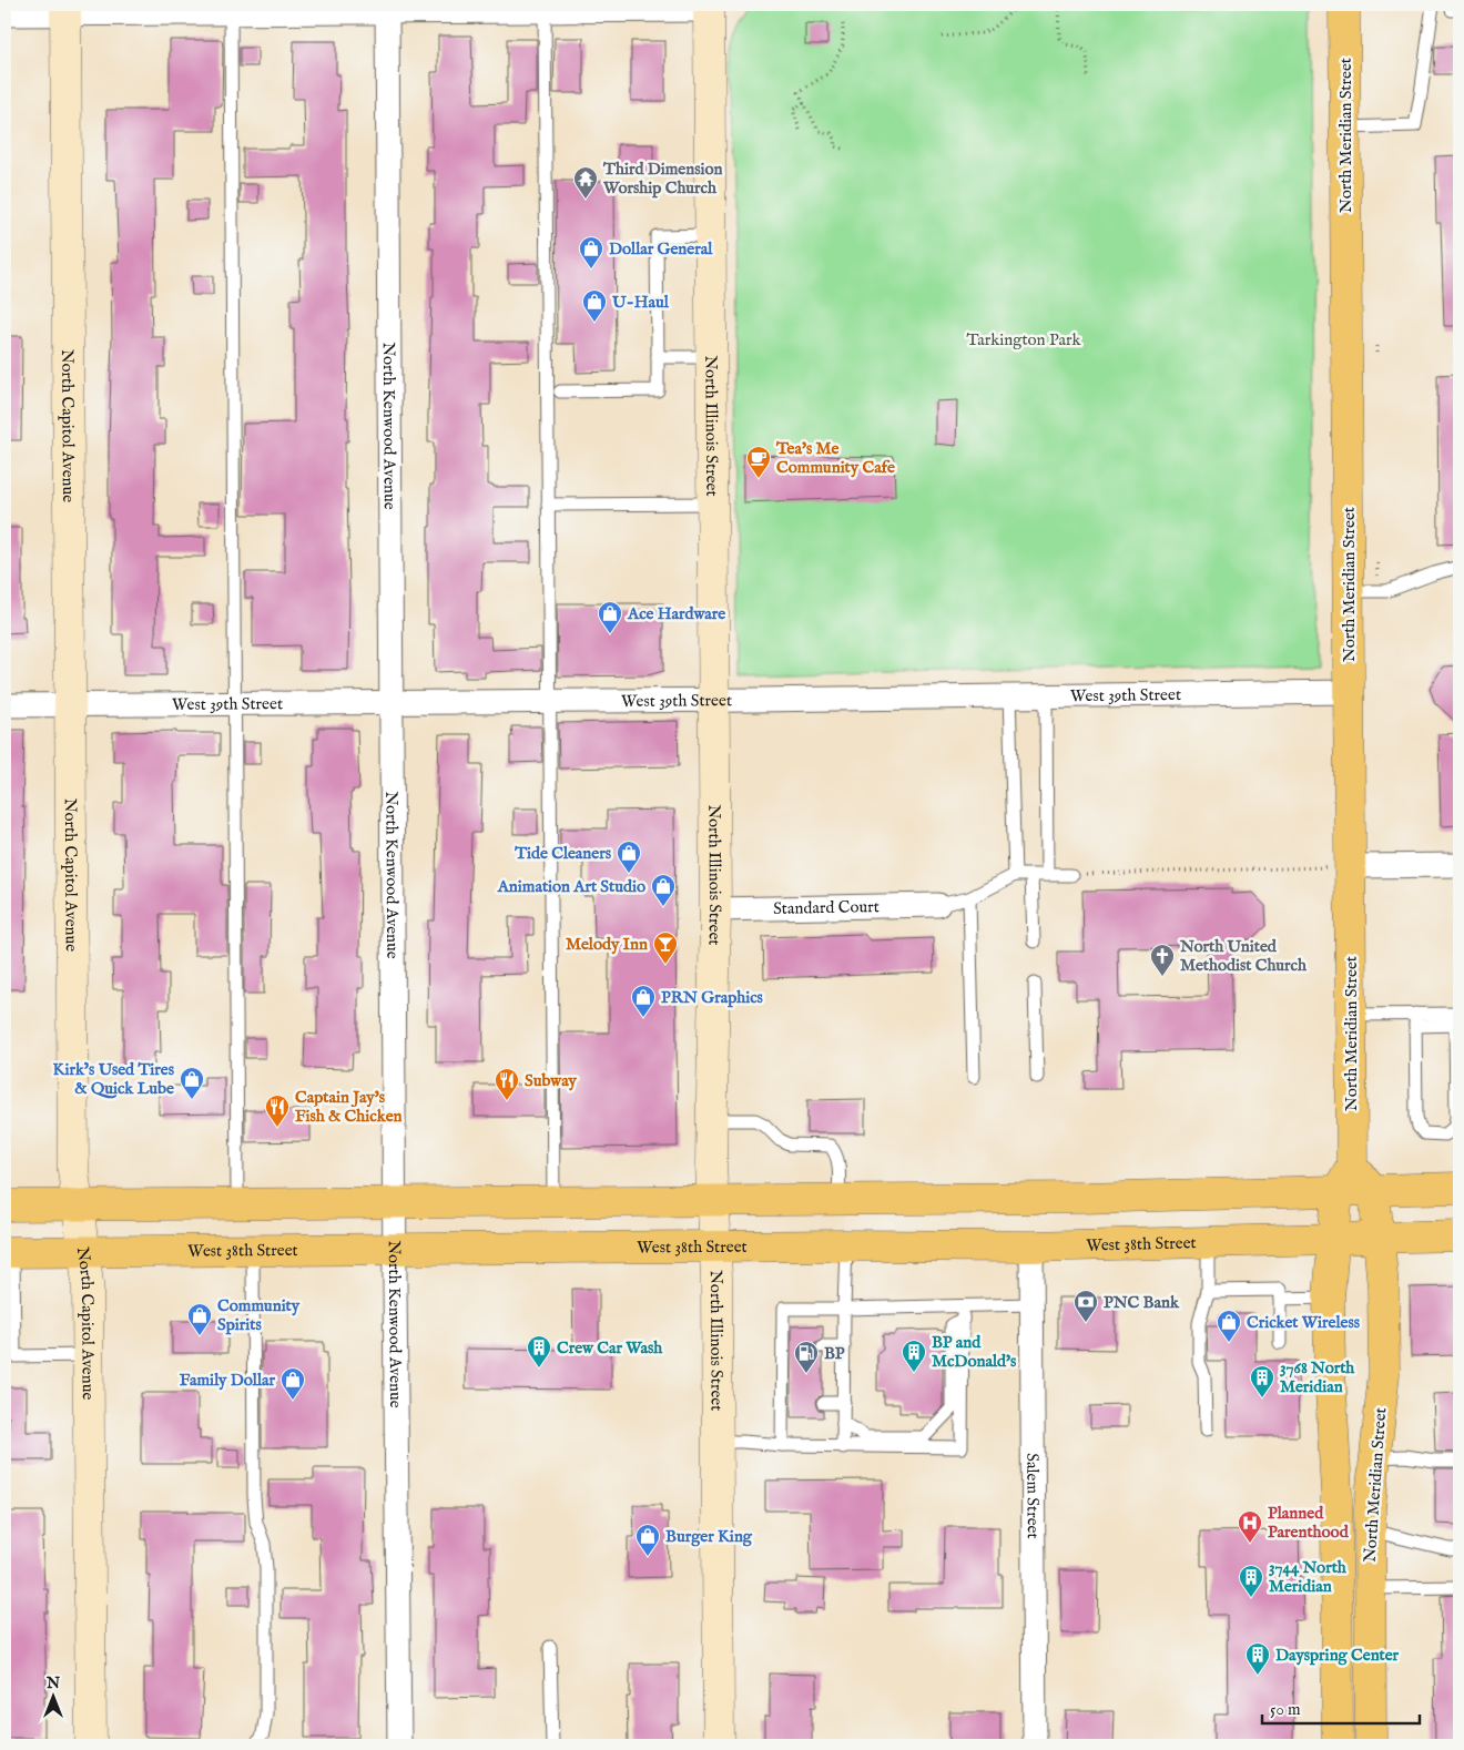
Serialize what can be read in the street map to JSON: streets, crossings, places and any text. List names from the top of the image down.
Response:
{
  "streets": {
    "main road": [
      "North Meridian Street",
      "North Capitol Avenue",
      "North Illinois Street",
      "West 38th Street"
    ],
    "street": [
      "North Kenwood Avenue",
      "West 39th Street",
      "Standard Court",
      "Salem Street"
    ]
  },
  "crossings": [
    ["North Meridian Street", "West 39th Street"],
    ["North Meridian Street", "West 38th Street"],
    ["North Capitol Avenue", "West 39th Street"],
    ["North Capitol Avenue", "West 38th Street"],
    ["North Kenwood Avenue", "West 39th Street"],
    ["North Kenwood Avenue", "West 38th Street"],
    ["North Illinois Street", "West 39th Street"],
    ["North Illinois Street", "Standard Court"],
    ["North Illinois Street", "West 38th Street"],
    ["West 38th Street", "Salem Street"]
  ],
  "parks": ["Tarkington Park"],
  "places": {
    "temple": ["Third Dimension Worship Church"],
    "shop": [
      "Dollar General",
      "U-Haul",
      "Ace Hardware",
      "Tide Cleaners",
      "Animation Art Studio",
      "PRN Graphics",
      "Kirk’s Used Tires & Quick Lube",
      "Community Spirits",
      "Cricket Wireless",
      "Family Dollar",
      "Burger King"
    ],
    "cafe": ["Tea's Me Community Cafe"],
    "bar": ["Melody Inn"],
    "church": ["North United Methodist Church"],
    "restaurant": ["Subway", "Captain Jay's Fish & Chicken"],
    "bank": ["PNC Bank"],
    "building": [
      "Crew Car Wash",
      "BP and McDonald's",
      "3768 North Meridian",
      "3744 North Meridian",
      "Dayspring Center"
    ],
    "fuel station": ["BP"],
    "hospital": ["Planned Parenthood"]
  },
  "scale_bar": "50 m",
  "north": "top"
}
